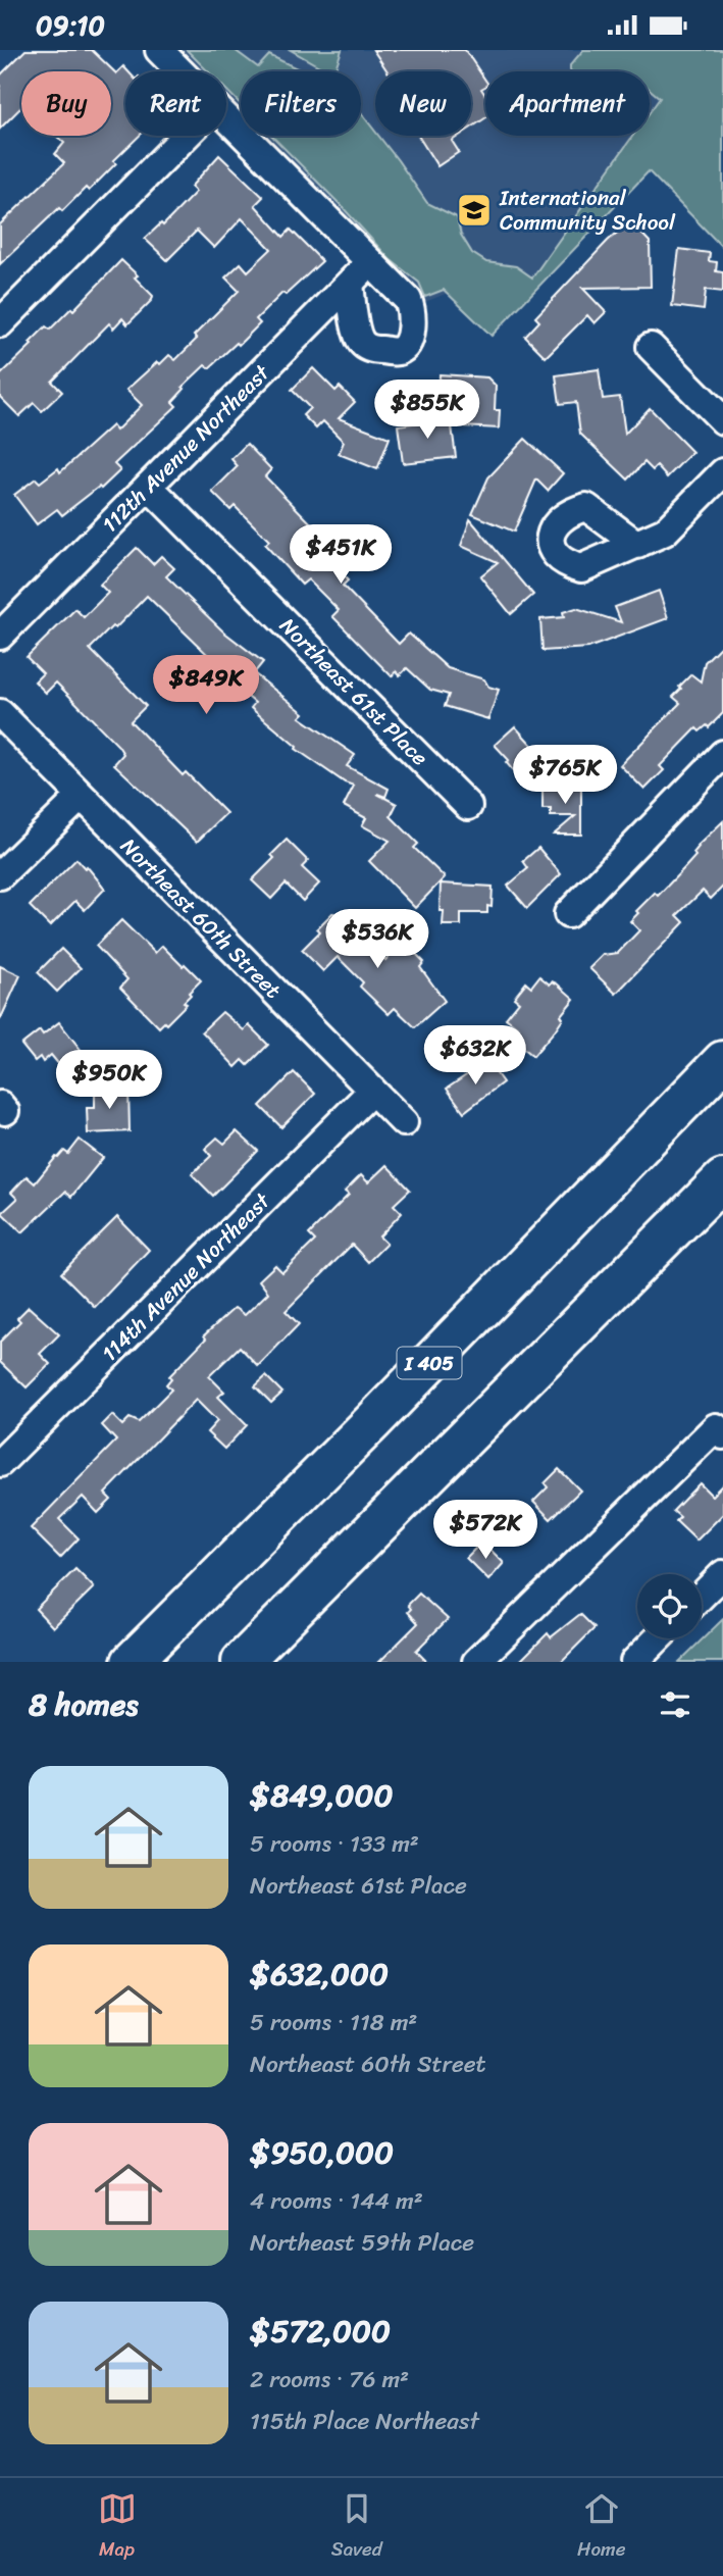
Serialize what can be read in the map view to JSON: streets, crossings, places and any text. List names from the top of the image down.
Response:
{
  "streets": {
    "highway": ["I 405"],
    "street": [
      "112th Avenue Northeast",
      "Northeast 61st Place",
      "Northeast 60th Street",
      "114th Avenue Northeast"
    ]
  },
  "crossings": [
    ["112th Avenue Northeast", "Northeast 61st Place"],
    ["Northeast 60th Street", "114th Avenue Northeast"]
  ],
  "places": {
    "school or university": ["International Community School"]
  },
  "page": {
    "status": "09:10",
    "chip": [
      "Buy",
      "Rent",
      "Filters",
      "New",
      "Apartment"
    ],
    "price": [
      "$855K",
      "$451K",
      "$849K",
      "$765K",
      "$536K",
      "$632K",
      "$950K",
      "$572K"
    ],
    "heading": "8 homes",
    "list": [
      {
        "name": "$849,000",
        "note": "5 rooms · 133 m² · Northeast 61st Place"
      },
      {
        "name": "$632,000",
        "note": "5 rooms · 118 m² · Northeast 60th Street"
      },
      {
        "name": "$950,000",
        "note": "4 rooms · 144 m² · Northeast 59th Place"
      },
      {
        "name": "$572,000",
        "note": "2 rooms · 76 m² · 115th Place Northeast"
      }
    ],
    "tabs": ["Map", "Saved", "Home"]
  }
}
